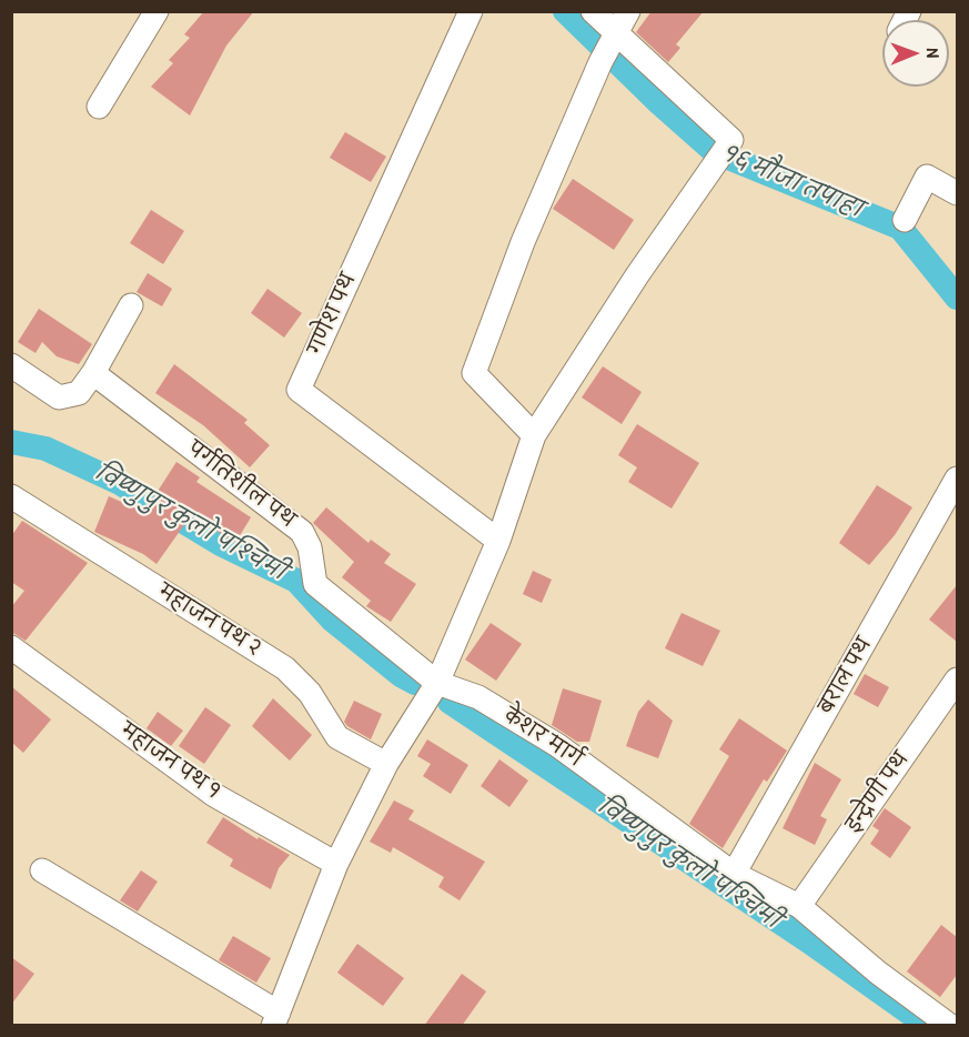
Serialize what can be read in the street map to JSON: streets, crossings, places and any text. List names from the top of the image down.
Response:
{
  "streets": {
    "street": [
      "गणेश पथ",
      "पर्गतिशील पथ",
      "महाजन पथ २",
      "बराल पथ",
      "केशर मार्ग",
      "महाजन पथ १",
      "इन्द्रेणी पथ"
    ]
  },
  "crossings": [
    ["पर्गतिशील पथ", "केशर मार्ग"],
    ["बराल पथ", "केशर मार्ग"],
    ["केशर मार्ग", "इन्द्रेणी पथ"]
  ],
  "water": ["१६ मौजा तपाहा", "विष्णुपुर कुलो पश्चिमी"],
  "north": "right"
}
